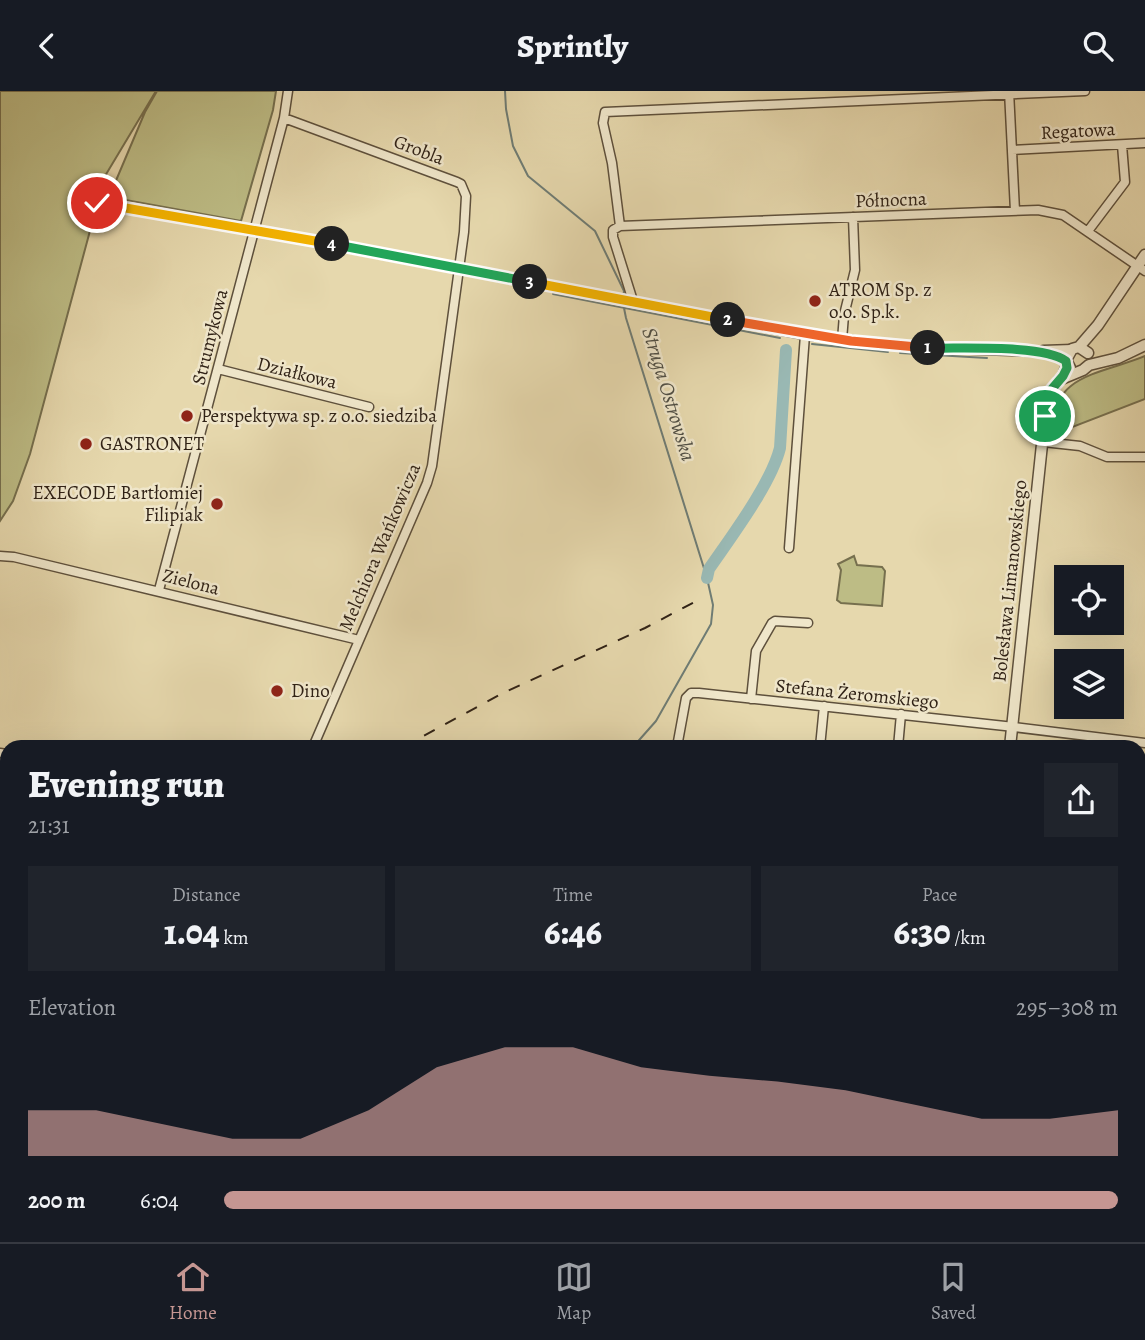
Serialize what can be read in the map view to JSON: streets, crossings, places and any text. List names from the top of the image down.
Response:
{
  "streets": {
    "street": [
      "Regatowa",
      "Grobla",
      "Północna",
      "Strumykowa",
      "Działkowa",
      "Melchiora Wańkowicza",
      "Bolesława Limanowskiego",
      "Zielona",
      "Stefana Żeromskiego"
    ]
  },
  "crossings": [
    ["Grobla", "Strumykowa"],
    ["Grobla", "Melchiora Wańkowicza"],
    ["Strumykowa", "Działkowa"],
    ["Strumykowa", "Zielona"],
    ["Melchiora Wańkowicza", "Zielona"],
    ["Bolesława Limanowskiego", "Stefana Żeromskiego"]
  ],
  "water": ["Struga Ostrowska"],
  "places": [
    "ATROM Sp. z o.o. Sp.k.",
    "Perspektywa sp. z o.o. siedziba",
    "GASTRONET",
    "EXECODE Bartłomiej Filipiak",
    "Dino"
  ],
  "page": {
    "header": "Sprintly",
    "pins": [
      "4",
      "3",
      "2",
      "1"
    ],
    "heading": ["Evening run", "21:31"],
    "stats": [
      ["Distance", "1.04 km"],
      ["Time", "6:46"],
      ["Pace", "6:30 /km"]
    ],
    "chart": ["Elevation", "295–308 m"],
    "list": [
      {
        "name": "200 m",
        "note": "6:04"
      }
    ],
    "tabs": ["Home", "Map", "Saved"]
  }
}
